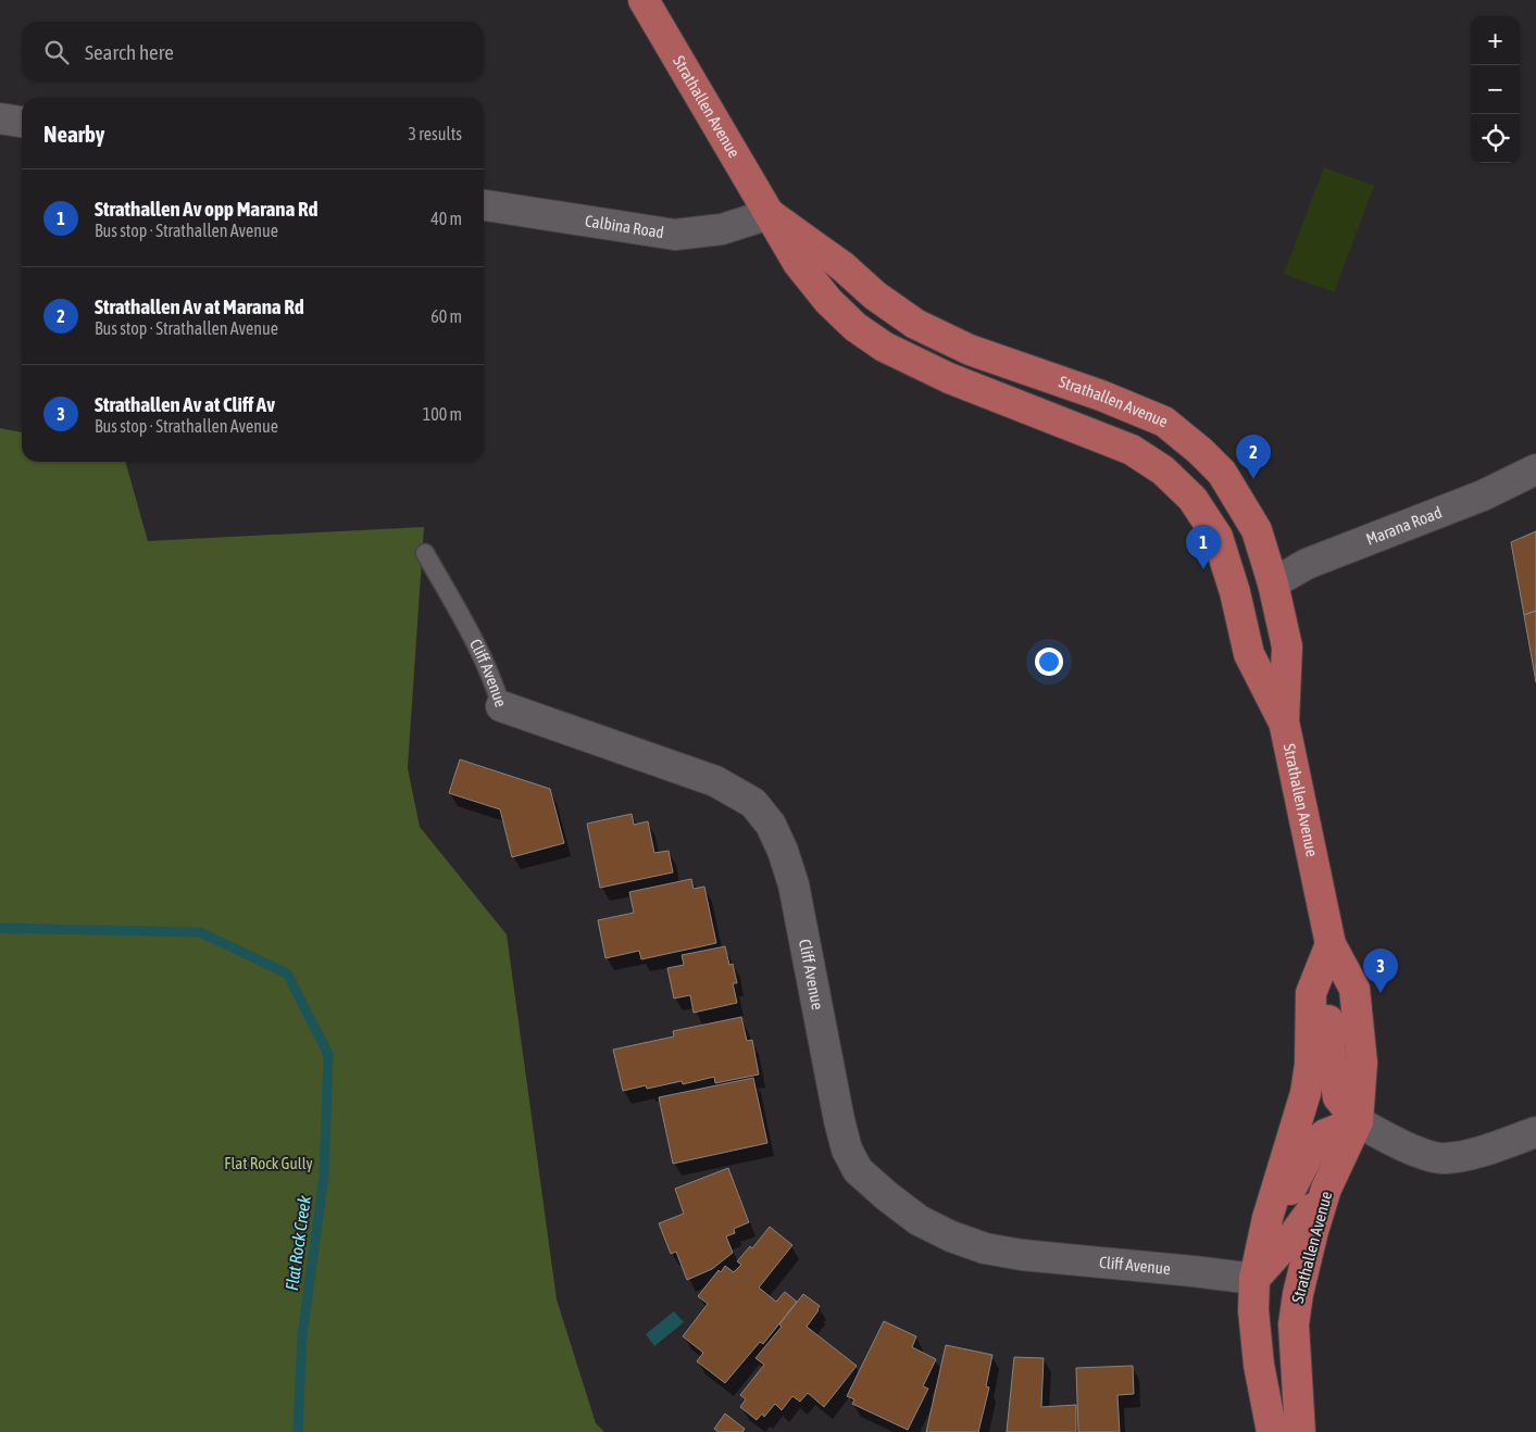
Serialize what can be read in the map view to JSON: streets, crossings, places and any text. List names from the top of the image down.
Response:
{
  "streets": {
    "main road": ["Strathallen Avenue"],
    "street": ["Calbina Road", "Marana Road", "Cliff Avenue"]
  },
  "crossings": [
    ["Strathallen Avenue", "Calbina Road"],
    ["Strathallen Avenue", "Marana Road"]
  ],
  "water": ["Flat Rock Creek"],
  "parks": ["Flat Rock Gully"],
  "page": {
    "map_buttons": ["+", "−"],
    "search": "Search here",
    "heading": ["Nearby", "3 results"],
    "list": [
      {
        "mark": "1",
        "name": "Strathallen Av opp Marana Rd",
        "note": "Bus stop · Strathallen Avenue",
        "value": "40 m"
      },
      {
        "mark": "2",
        "name": "Strathallen Av at Marana Rd",
        "note": "Bus stop · Strathallen Avenue",
        "value": "60 m"
      },
      {
        "mark": "3",
        "name": "Strathallen Av at Cliff Av",
        "note": "Bus stop · Strathallen Avenue",
        "value": "100 m"
      }
    ],
    "pins": ["2", "1", "3"]
  }
}
